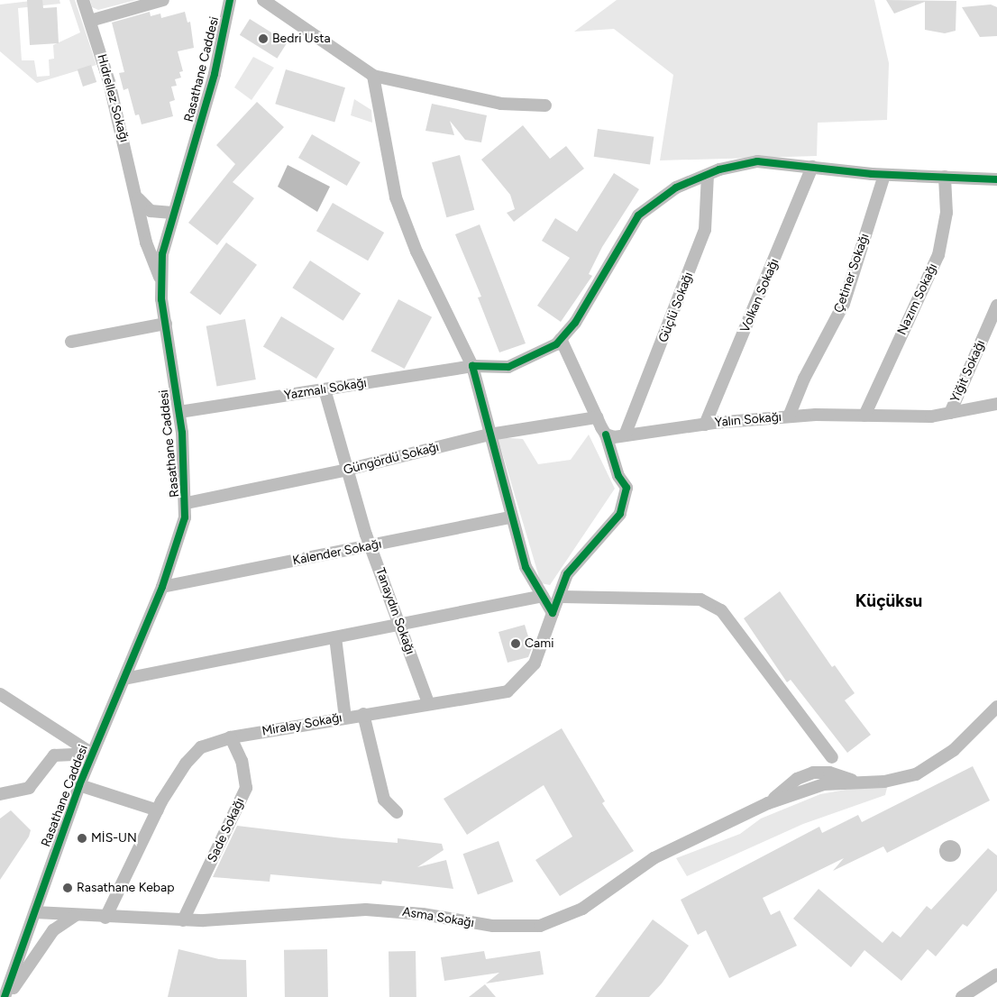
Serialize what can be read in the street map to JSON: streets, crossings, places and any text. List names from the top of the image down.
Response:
{
  "streets": {
    "street": [
      "Rasathane Caddesi",
      "Hıdrellez Sokağı",
      "Çetiner Sokağı",
      "Volkan Sokağı",
      "Nazım Sokağı",
      "Güçlü Sokağı",
      "Yiğit Sokağı",
      "Yazmalı Sokağı",
      "Yalın Sokağı",
      "Güngördü Sokağı",
      "Kalender Sokağı",
      "Tanaydın Sokağı",
      "Miralay Sokağı",
      "Sade Sokağı",
      "Asma Sokağı"
    ]
  },
  "crossings": [
    ["Rasathane Caddesi", "Hıdrellez Sokağı"],
    ["Rasathane Caddesi", "Yazmalı Sokağı"],
    ["Rasathane Caddesi", "Güngördü Sokağı"],
    ["Rasathane Caddesi", "Kalender Sokağı"],
    ["Rasathane Caddesi", "Asma Sokağı"],
    ["Çetiner Sokağı", "Yalın Sokağı"],
    ["Volkan Sokağı", "Yalın Sokağı"],
    ["Nazım Sokağı", "Yalın Sokağı"],
    ["Güçlü Sokağı", "Yalın Sokağı"],
    ["Yiğit Sokağı", "Yalın Sokağı"],
    ["Yazmalı Sokağı", "Tanaydın Sokağı"],
    ["Yalın Sokağı", "Miralay Sokağı"],
    ["Güngördü Sokağı", "Tanaydın Sokağı"],
    ["Kalender Sokağı", "Tanaydın Sokağı"],
    ["Tanaydın Sokağı", "Miralay Sokağı"],
    ["Miralay Sokağı", "Sade Sokağı"],
    ["Miralay Sokağı", "Asma Sokağı"],
    ["Sade Sokağı", "Asma Sokağı"]
  ],
  "districts": ["Küçüksu"],
  "places": [
    "Bedri Usta",
    "Cami",
    "MİS-UN",
    "Rasathane Kebap"
  ]
}
